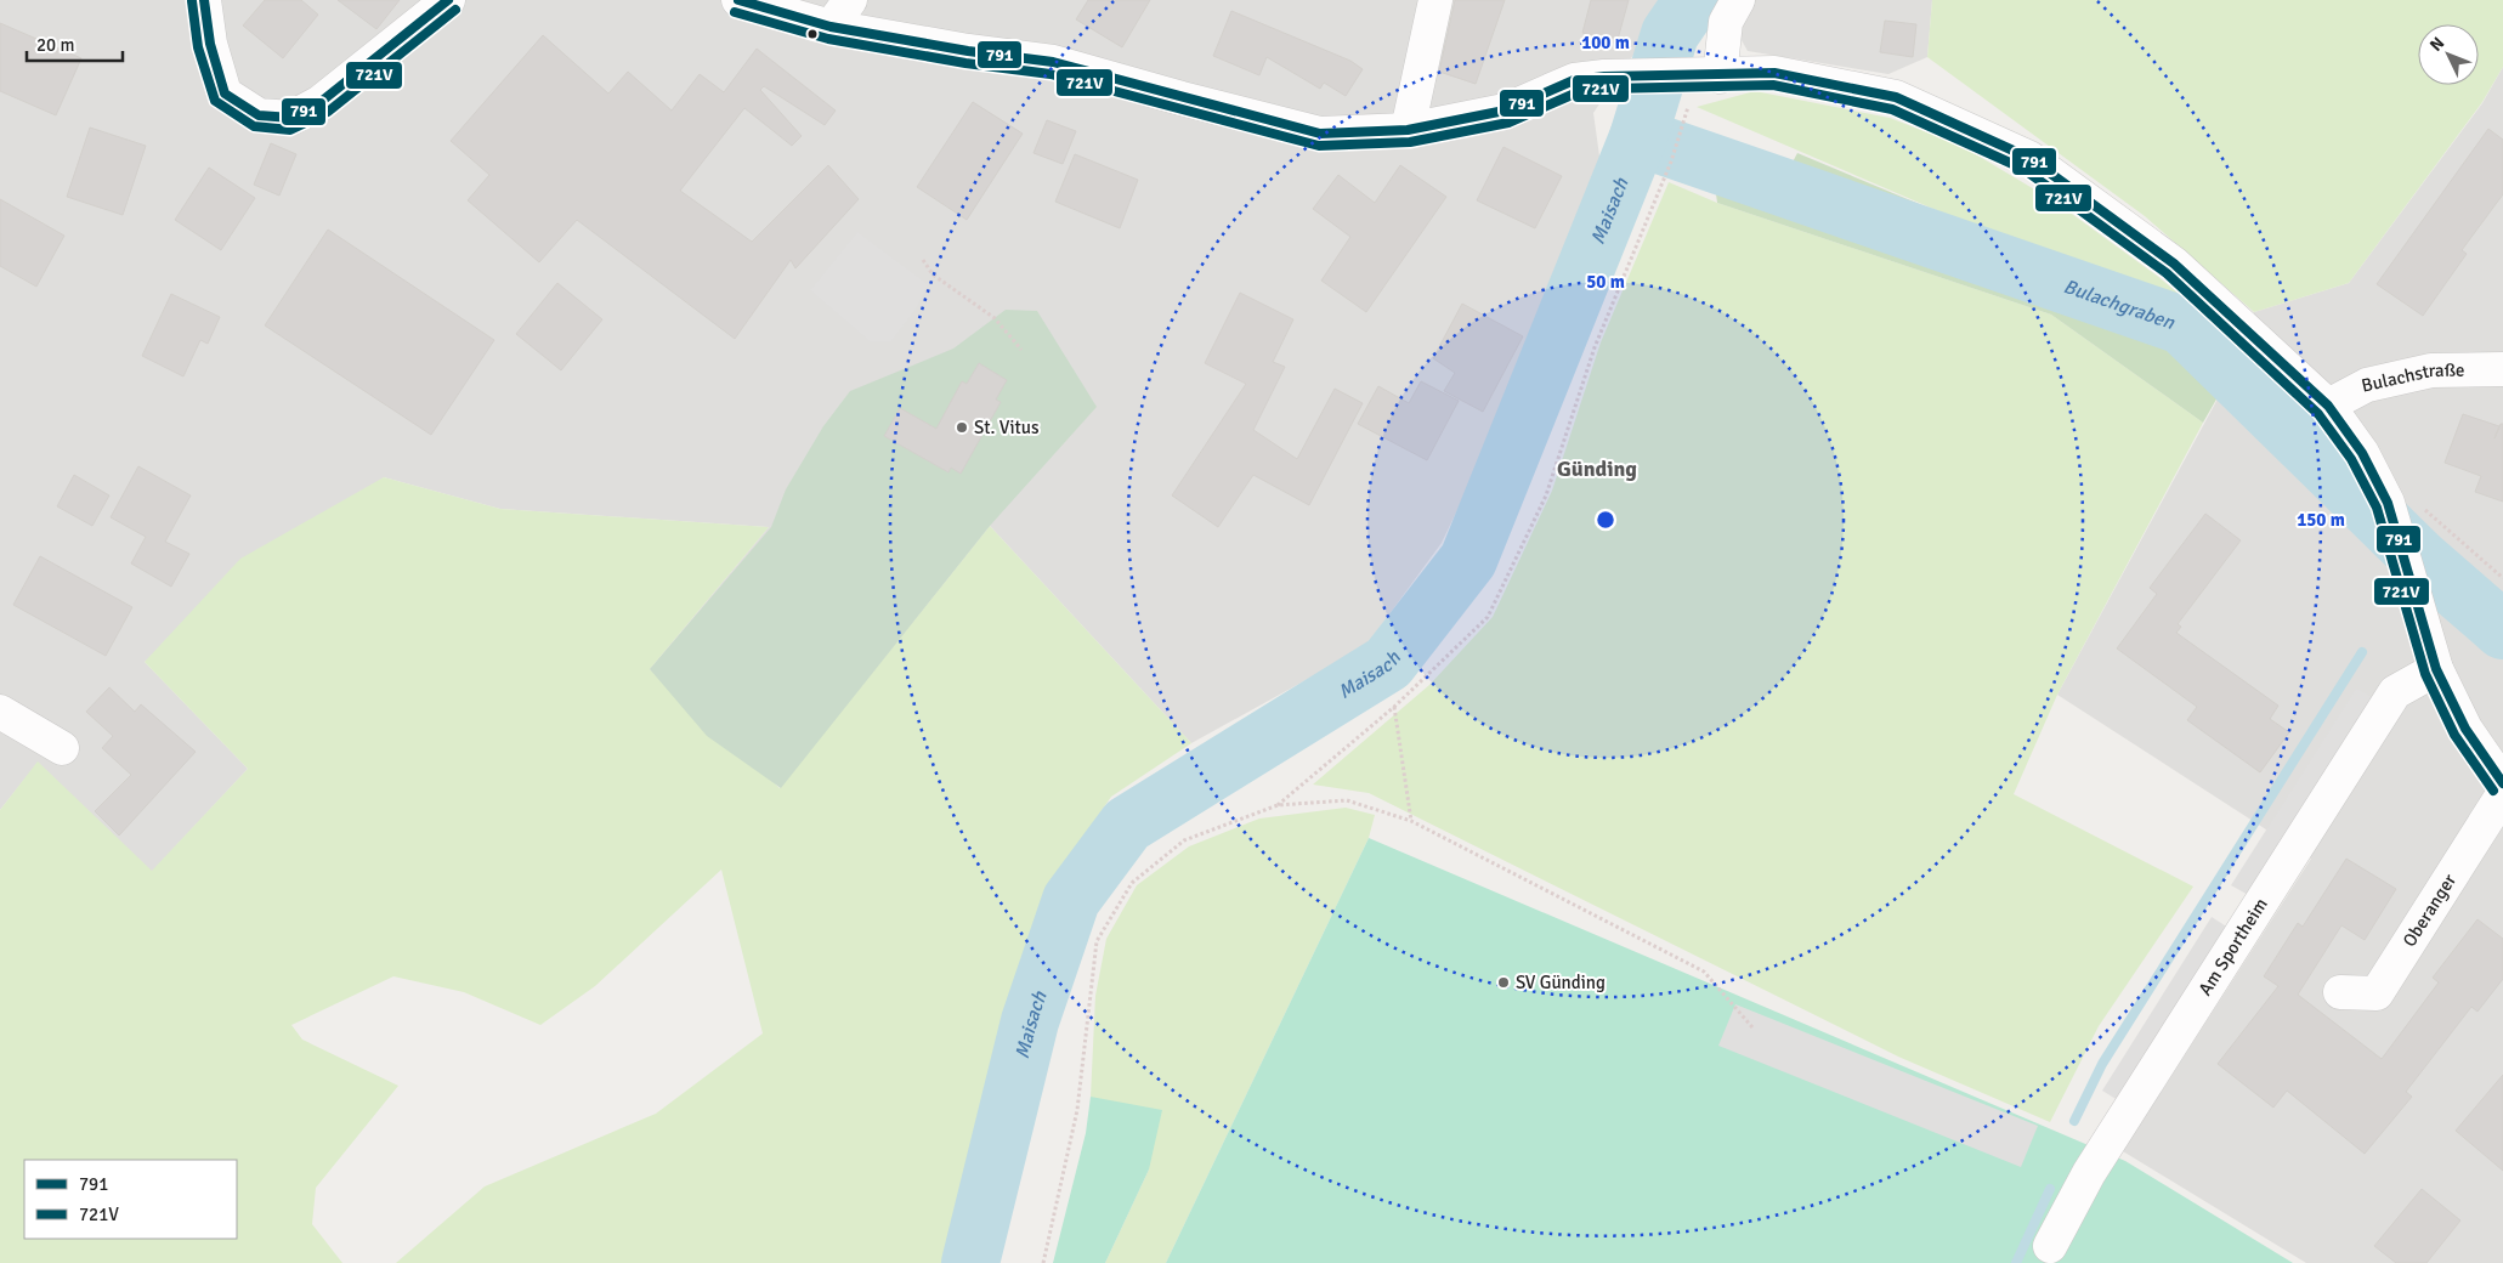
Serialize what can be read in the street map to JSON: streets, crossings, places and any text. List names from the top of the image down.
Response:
{
  "streets": {
    "street": ["Bulachstraße", "Oberanger", "Am Sportheim"]
  },
  "districts": ["Günding"],
  "water": ["Maisach", "Bulachgraben"],
  "places": ["St. Vitus", "SV Günding"],
  "lines": ["transit line 791", "transit line 721V"],
  "legend": ["791", "721V"],
  "scale_bar": "20 m",
  "north": "top left",
  "rings": ["100 m", "50 m", "150 m"]
}
